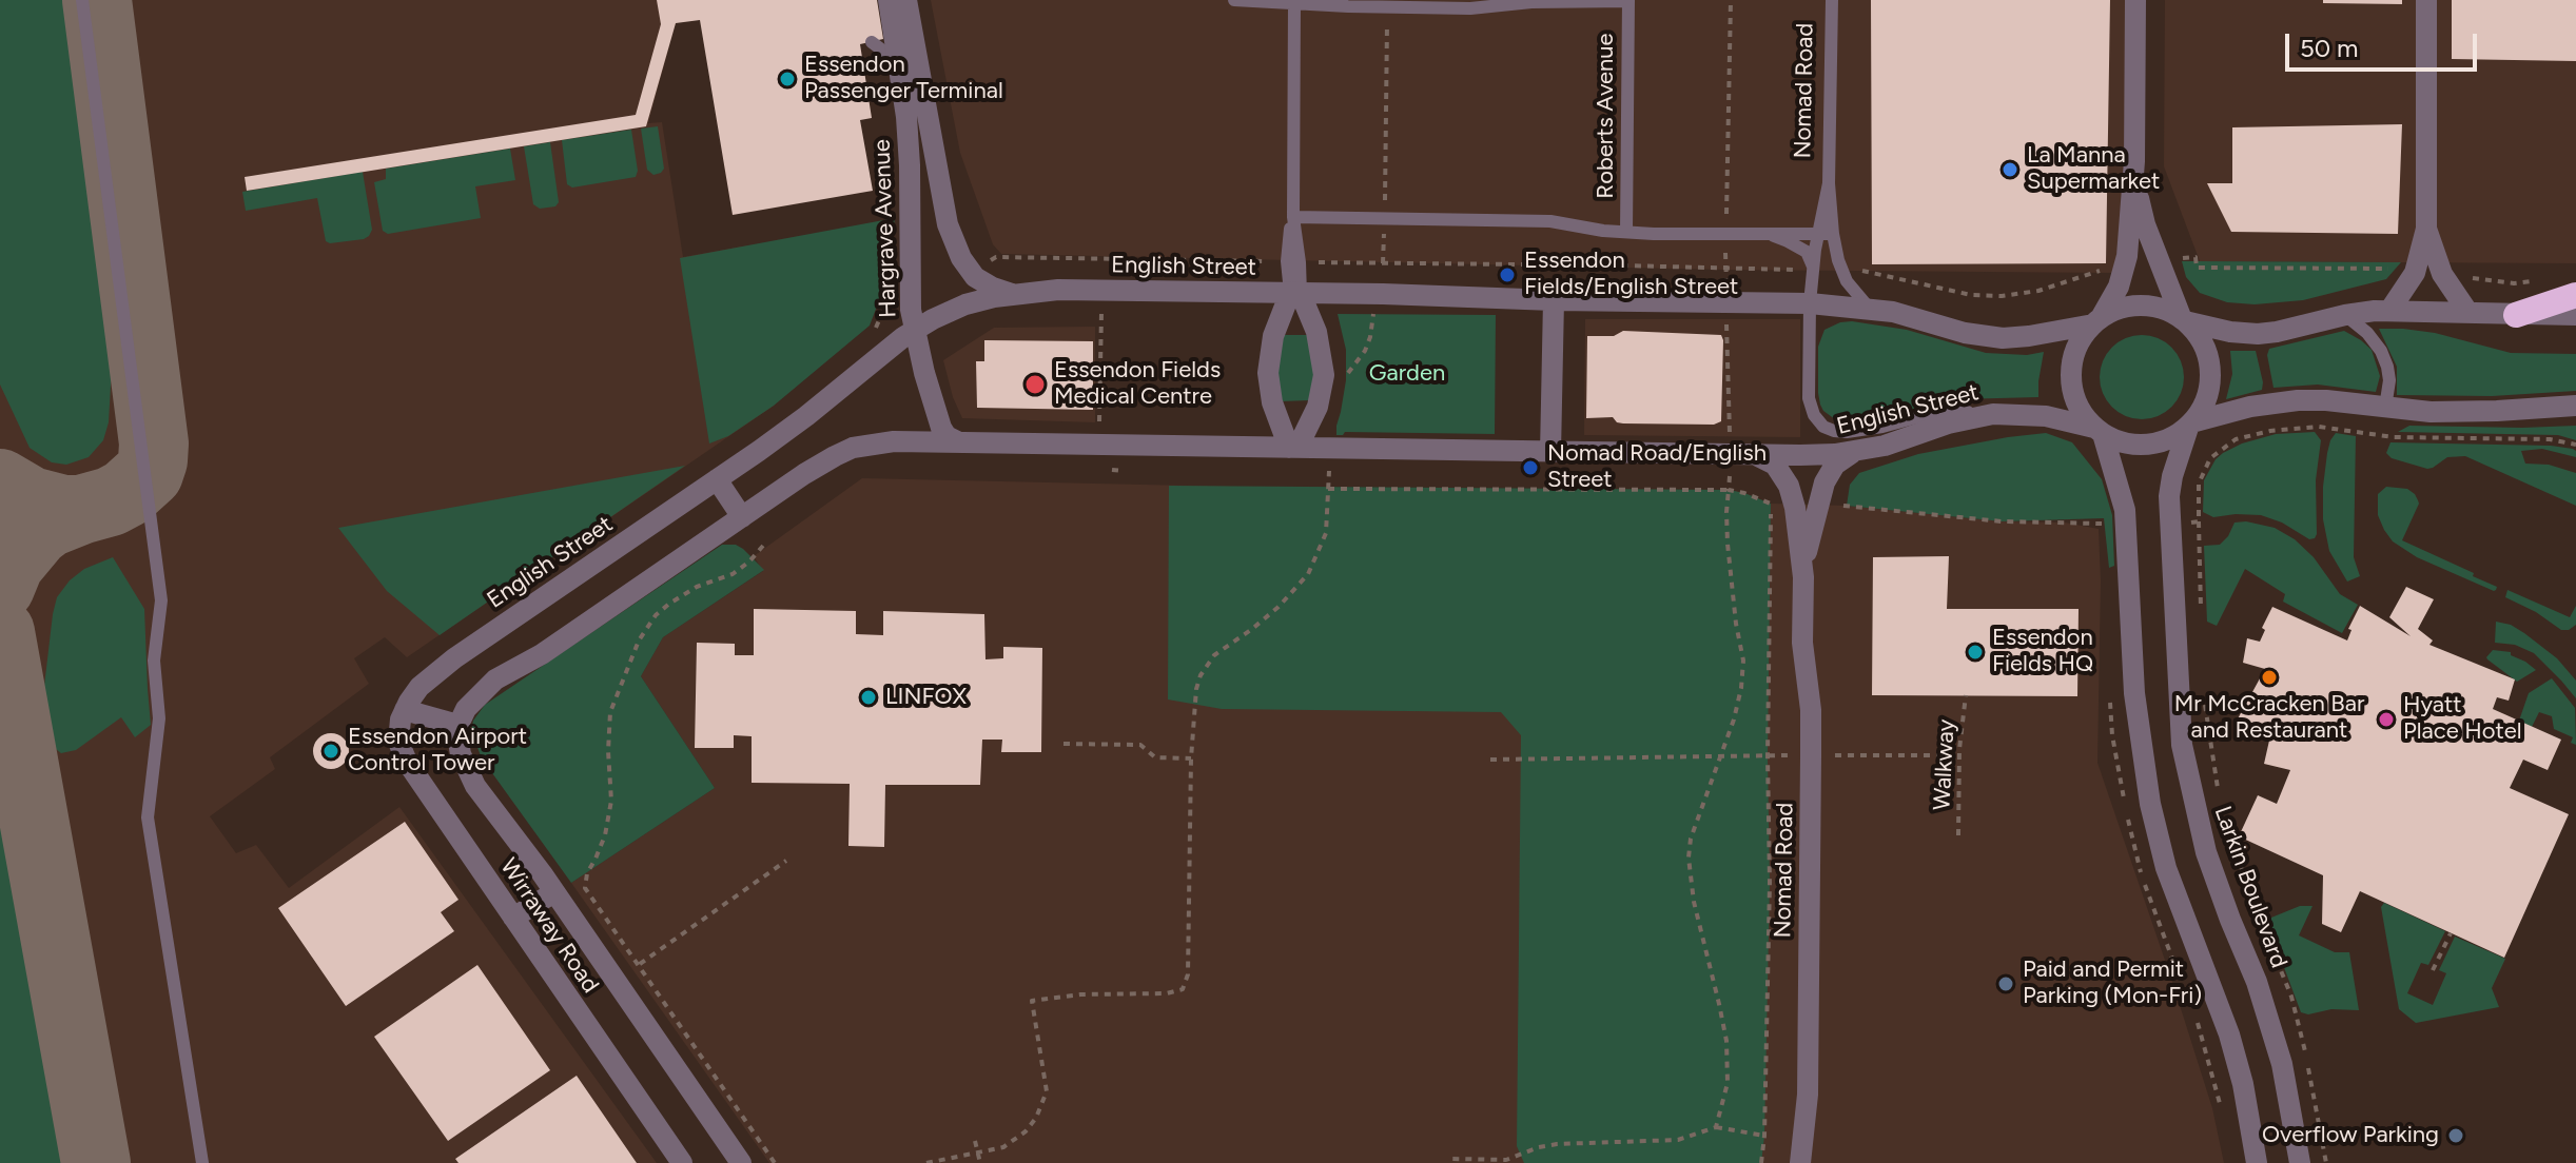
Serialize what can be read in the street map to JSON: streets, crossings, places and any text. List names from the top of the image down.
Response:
{
  "streets": {
    "street": [
      "Nomad Road",
      "Hargrave Avenue",
      "English Street",
      "Larkin Boulevard",
      "Wirraway Road"
    ],
    "lane": ["Roberts Avenue"],
    "path": ["Walkway"]
  },
  "crossings": [
    ["Nomad Road", "English Street"],
    ["Hargrave Avenue", "English Street"],
    ["English Street", "Larkin Boulevard"],
    ["English Street", "Wirraway Road"]
  ],
  "parks": ["Garden"],
  "places": [
    "Essendon Passenger Terminal",
    "La Manna Supermarket",
    "Essendon Fields/English Street",
    "Essendon Fields Medical Centre",
    "Nomad Road/English Street",
    "Essendon Fields HQ",
    "Mr McCracken Bar and Restaurant",
    "LINFOX",
    "Hyatt Place Hotel",
    "Essendon Airport Control Tower",
    "Paid and Permit Parking (Mon-Fri)",
    "Overflow Parking"
  ],
  "scale_bar": "50 m"
}
